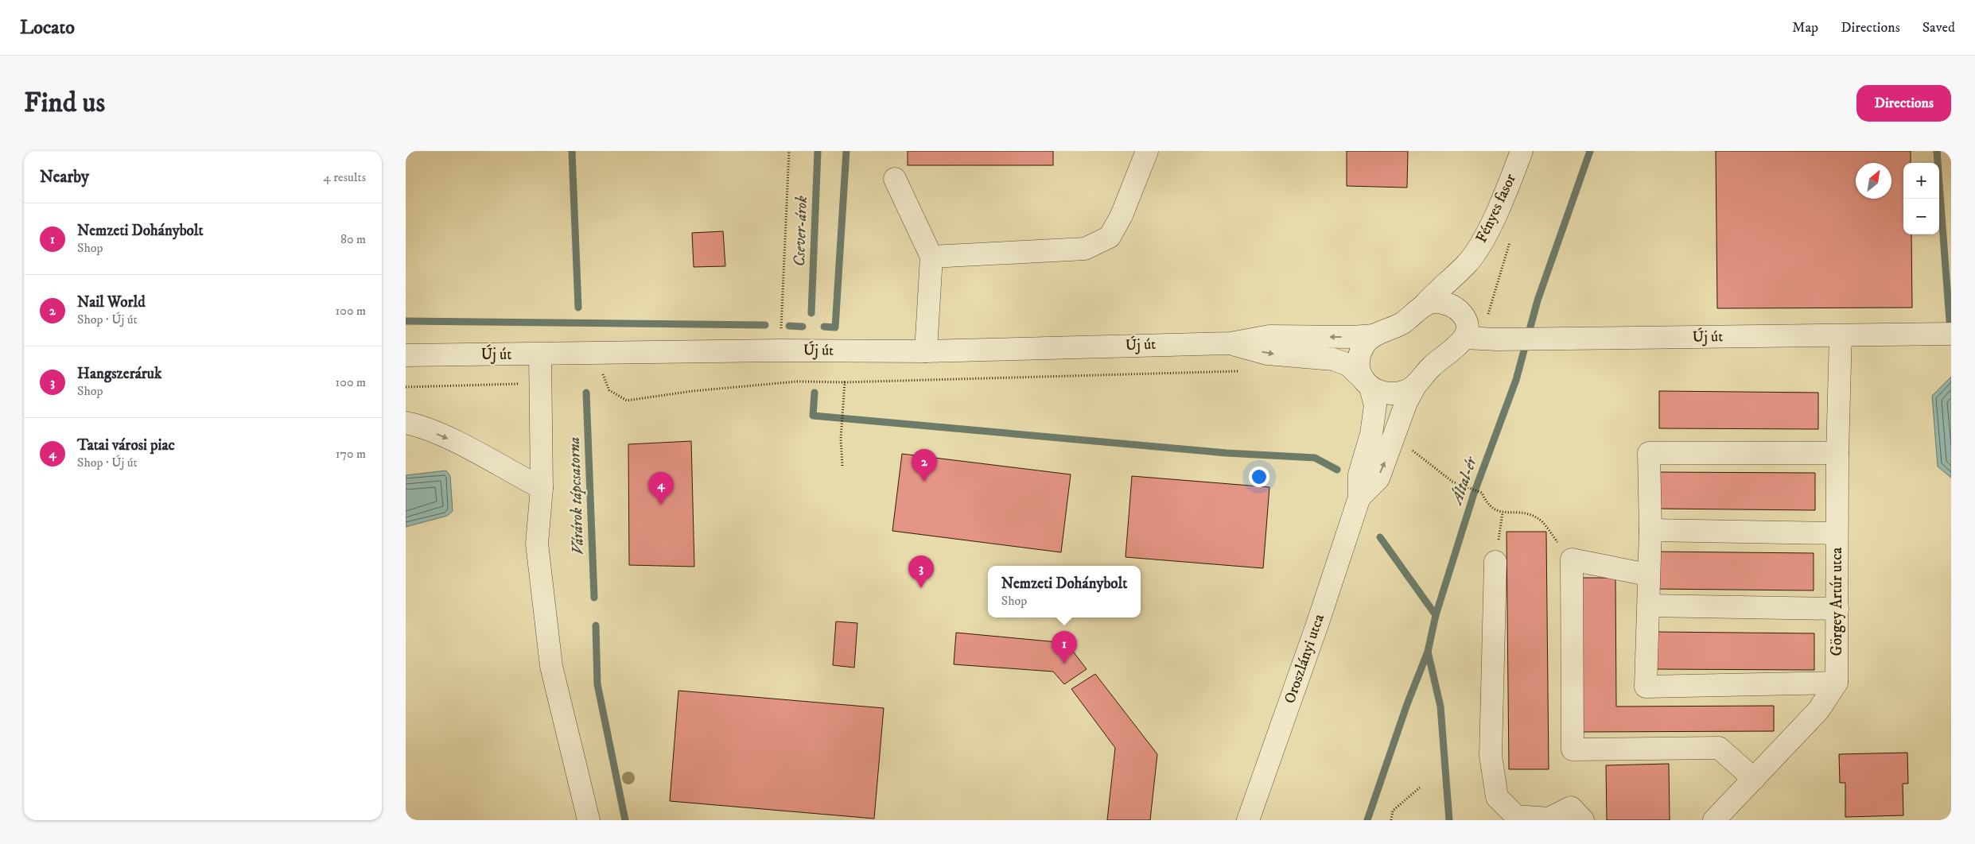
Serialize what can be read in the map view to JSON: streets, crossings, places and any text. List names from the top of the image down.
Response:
{
  "streets": {
    "street": [
      "Fényes fasor",
      "Új út",
      "Görgey Artúr utca",
      "Oroszlányi utca"
    ]
  },
  "crossings": [
    ["Fényes fasor", "Új út"],
    ["Fényes fasor", "Oroszlányi utca"],
    ["Új út", "Görgey Artúr utca"],
    ["Új út", "Oroszlányi utca"]
  ],
  "water": ["Csever-árok", "Által-ér", "Várárok tápcsatorna"],
  "north": "top right",
  "page": {
    "header": "Locato",
    "nav": ["Map", "Directions", "Saved"],
    "buttons": "Directions",
    "title": "Find us",
    "heading": ["Nearby", "4 results"],
    "map_buttons": ["+", "−"],
    "list": [
      {
        "mark": "1",
        "name": "Nemzeti Dohánybolt",
        "note": "Shop",
        "value": "80 m"
      },
      {
        "mark": "2",
        "name": "Nail World",
        "note": "Shop · Új út",
        "value": "100 m"
      },
      {
        "mark": "3",
        "name": "Hangszeráruk",
        "note": "Shop",
        "value": "100 m"
      },
      {
        "mark": "4",
        "name": "Tatai városi piac",
        "note": "Shop · Új út",
        "value": "170 m"
      }
    ],
    "pins": [
      "2",
      "4",
      "3",
      "1"
    ],
    "popup": ["Nemzeti Dohánybolt", "Shop"]
  }
}
